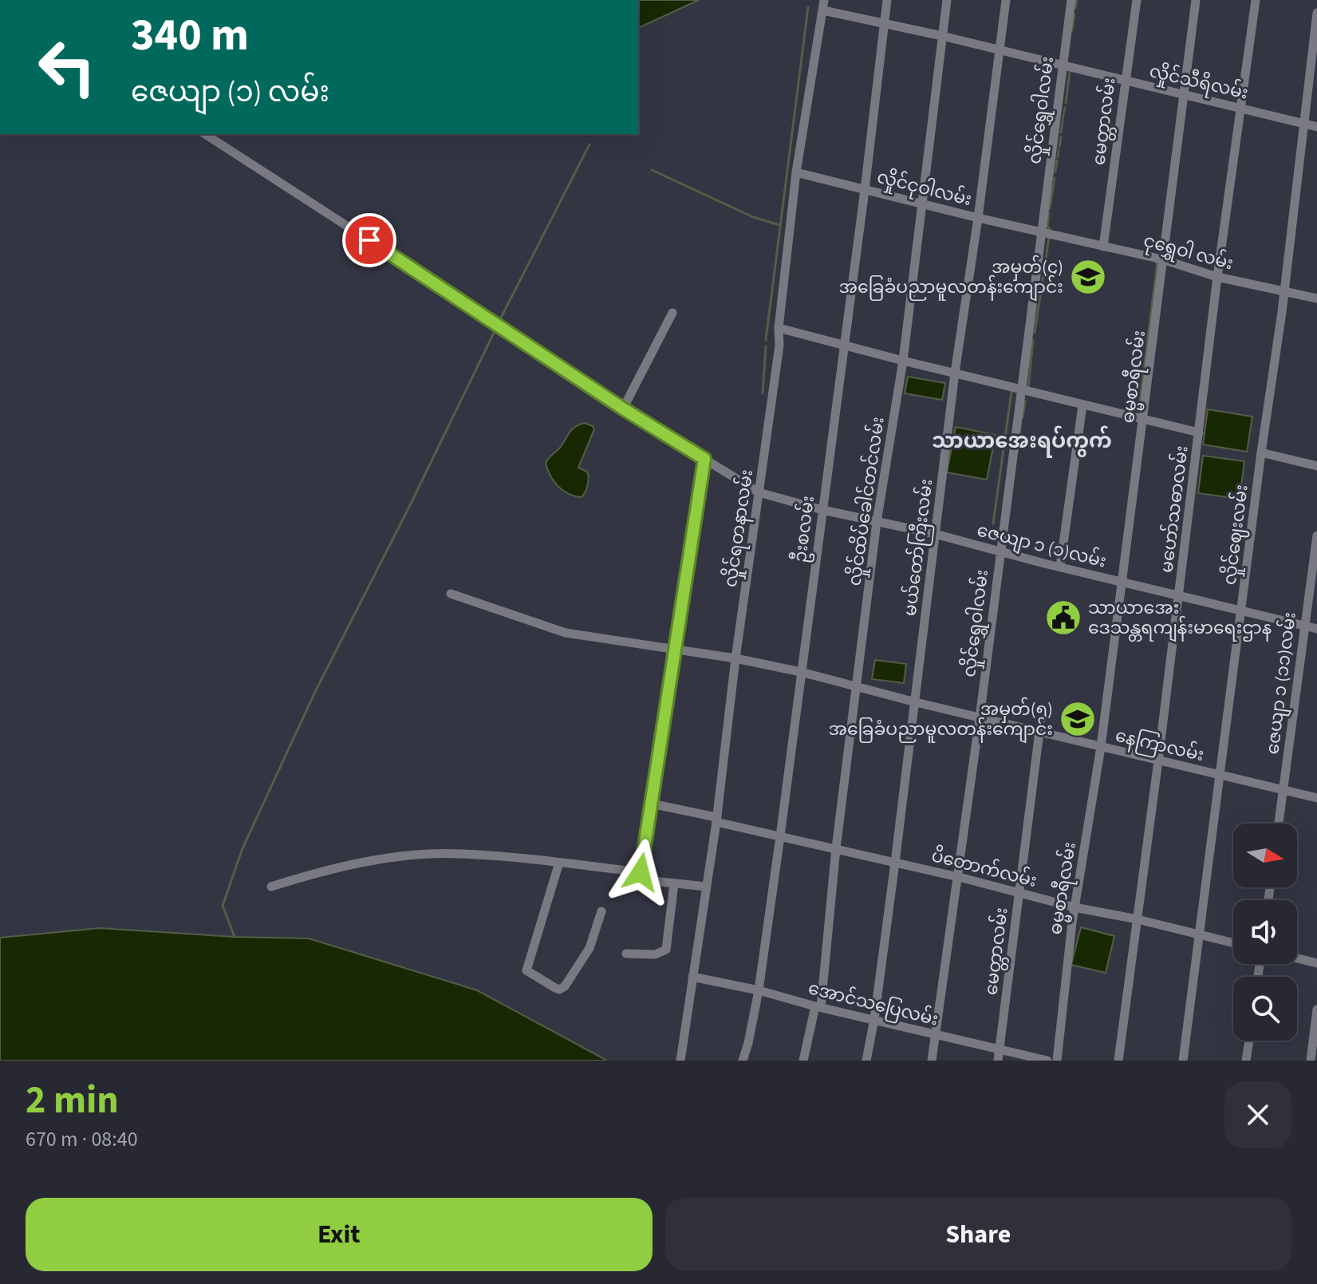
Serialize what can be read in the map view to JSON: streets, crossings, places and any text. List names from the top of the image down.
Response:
{
  "streets": {
    "street": [
      "လှိုင်သီရိလမ်း",
      "လှိုင်ရွှေဝါလမ်း",
      "မေတ္တာလမ်း",
      "လှိုင်ငုဝါလမ်း",
      "ငုရွှေဝါ လမ်း",
      "ဓမ္မစာရီလမ်း",
      "လှိုင်ထိပ်ခေါင်တင်လမ်း",
      "မဟော်သဓာလမ်း",
      "လှိုင်ရတနာလမ်း",
      "ဦးစလမ်း",
      "လှိုင်ဈေးလမ်း",
      "ဇေယျာ ၁ (၁)လမ်း",
      "မယ်တော်ကြီးလမ်း",
      "ဇေယျာ ၁ (၁၁)လမ်း",
      "နေကြာလမ်း",
      "ပိတောက်လမ်း",
      "အောင်သပြေလမ်း"
    ]
  },
  "crossings": [
    ["လှိုင်သီရိလမ်း", "လှိုင်ရွှေဝါလမ်း"],
    ["လှိုင်သီရိလမ်း", "မေတ္တာလမ်း"],
    ["လှိုင်သီရိလမ်း", "ဓမ္မစာရီလမ်း"],
    ["လှိုင်သီရိလမ်း", "လှိုင်ထိပ်ခေါင်တင်လမ်း"],
    ["လှိုင်သီရိလမ်း", "မဟော်သဓာလမ်း"],
    ["လှိုင်သီရိလမ်း", "လှိုင်ရတနာလမ်း"],
    ["လှိုင်သီရိလမ်း", "ဦးစလမ်း"],
    ["လှိုင်သီရိလမ်း", "လှိုင်ဈေးလမ်း"],
    ["လှိုင်သီရိလမ်း", "မယ်တော်ကြီးလမ်း"],
    ["လှိုင်ရွှေဝါလမ်း", "လှိုင်ငုဝါလမ်း"],
    ["လှိုင်ရွှေဝါလမ်း", "ငုရွှေဝါ လမ်း"],
    ["လှိုင်ရွှေဝါလမ်း", "ဇေယျာ ၁ (၁)လမ်း"],
    ["လှိုင်ရွှေဝါလမ်း", "နေကြာလမ်း"],
    ["လှိုင်ရွှေဝါလမ်း", "ပိတောက်လမ်း"],
    ["လှိုင်ရွှေဝါလမ်း", "အောင်သပြေလမ်း"],
    ["မေတ္တာလမ်း", "ငုရွှေဝါ လမ်း"],
    ["မေတ္တာလမ်း", "နေကြာလမ်း"],
    ["မေတ္တာလမ်း", "ပိတောက်လမ်း"],
    ["မေတ္တာလမ်း", "အောင်သပြေလမ်း"],
    ["လှိုင်ငုဝါလမ်း", "ငုရွှေဝါ လမ်း"],
    ["လှိုင်ငုဝါလမ်း", "လှိုင်ထိပ်ခေါင်တင်လမ်း"],
    ["လှိုင်ငုဝါလမ်း", "လှိုင်ရတနာလမ်း"],
    ["လှိုင်ငုဝါလမ်း", "ဦးစလမ်း"],
    ["လှိုင်ငုဝါလမ်း", "မယ်တော်ကြီးလမ်း"],
    ["ငုရွှေဝါ လမ်း", "ဓမ္မစာရီလမ်း"],
    ["ငုရွှေဝါ လမ်း", "မဟော်သဓာလမ်း"],
    ["ငုရွှေဝါ လမ်း", "လှိုင်ဈေးလမ်း"],
    ["ဓမ္မစာရီလမ်း", "ဇေယျာ ၁ (၁)လမ်း"],
    ["ဓမ္မစာရီလမ်း", "နေကြာလမ်း"],
    ["ဓမ္မစာရီလမ်း", "ပိတောက်လမ်း"],
    ["လှိုင်ထိပ်ခေါင်တင်လမ်း", "ဇေယျာ ၁ (၁)လမ်း"],
    ["လှိုင်ထိပ်ခေါင်တင်လမ်း", "နေကြာလမ်း"],
    ["လှိုင်ထိပ်ခေါင်တင်လမ်း", "ပိတောက်လမ်း"],
    ["လှိုင်ထိပ်ခေါင်တင်လမ်း", "အောင်သပြေလမ်း"],
    ["မဟော်သဓာလမ်း", "ဇေယျာ ၁ (၁)လမ်း"],
    ["မဟော်သဓာလမ်း", "နေကြာလမ်း"],
    ["မဟော်သဓာလမ်း", "ပိတောက်လမ်း"],
    ["လှိုင်ရတနာလမ်း", "ဇေယျာ ၁ (၁)လမ်း"],
    ["လှိုင်ရတနာလမ်း", "နေကြာလမ်း"],
    ["လှိုင်ရတနာလမ်း", "ပိတောက်လမ်း"],
    ["လှိုင်ရတနာလမ်း", "အောင်သပြေလမ်း"],
    ["ဦးစလမ်း", "ဇေယျာ ၁ (၁)လမ်း"],
    ["ဦးစလမ်း", "နေကြာလမ်း"],
    ["ဦးစလမ်း", "ပိတောက်လမ်း"],
    ["ဦးစလမ်း", "အောင်သပြေလမ်း"],
    ["လှိုင်ဈေးလမ်း", "ဇေယျာ ၁ (၁)လမ်း"],
    ["လှိုင်ဈေးလမ်း", "နေကြာလမ်း"],
    ["လှိုင်ဈေးလမ်း", "ပိတောက်လမ်း"],
    ["ဇေယျာ ၁ (၁)လမ်း", "မယ်တော်ကြီးလမ်း"],
    ["ဇေယျာ ၁ (၁)လမ်း", "ဇေယျာ ၁ (၁၁)လမ်း"],
    ["မယ်တော်ကြီးလမ်း", "နေကြာလမ်း"],
    ["မယ်တော်ကြီးလမ်း", "ပိတောက်လမ်း"],
    ["မယ်တော်ကြီးလမ်း", "အောင်သပြေလမ်း"],
    ["ဇေယျာ ၁ (၁၁)လမ်း", "နေကြာလမ်း"]
  ],
  "districts": ["သာယာအေးရပ်ကွက်"],
  "places": {
    "school or university": ["အမှတ်(၄) အခြေခံပညာမူလတန်းကျောင်း", "အမှတ်(၅) အခြေခံပညာမူလတန်းကျောင်း"],
    "public building": ["သာယာအေး ဒေသန္တရကျန်းမာရေးဌာန"]
  },
  "north": "right",
  "page": {
    "turn": ["340 m", "ဇေယျာ (၁) လမ်း"],
    "heading": ["2 min", "670 m · 08:40"],
    "buttons": ["Exit", "Share"]
  }
}
